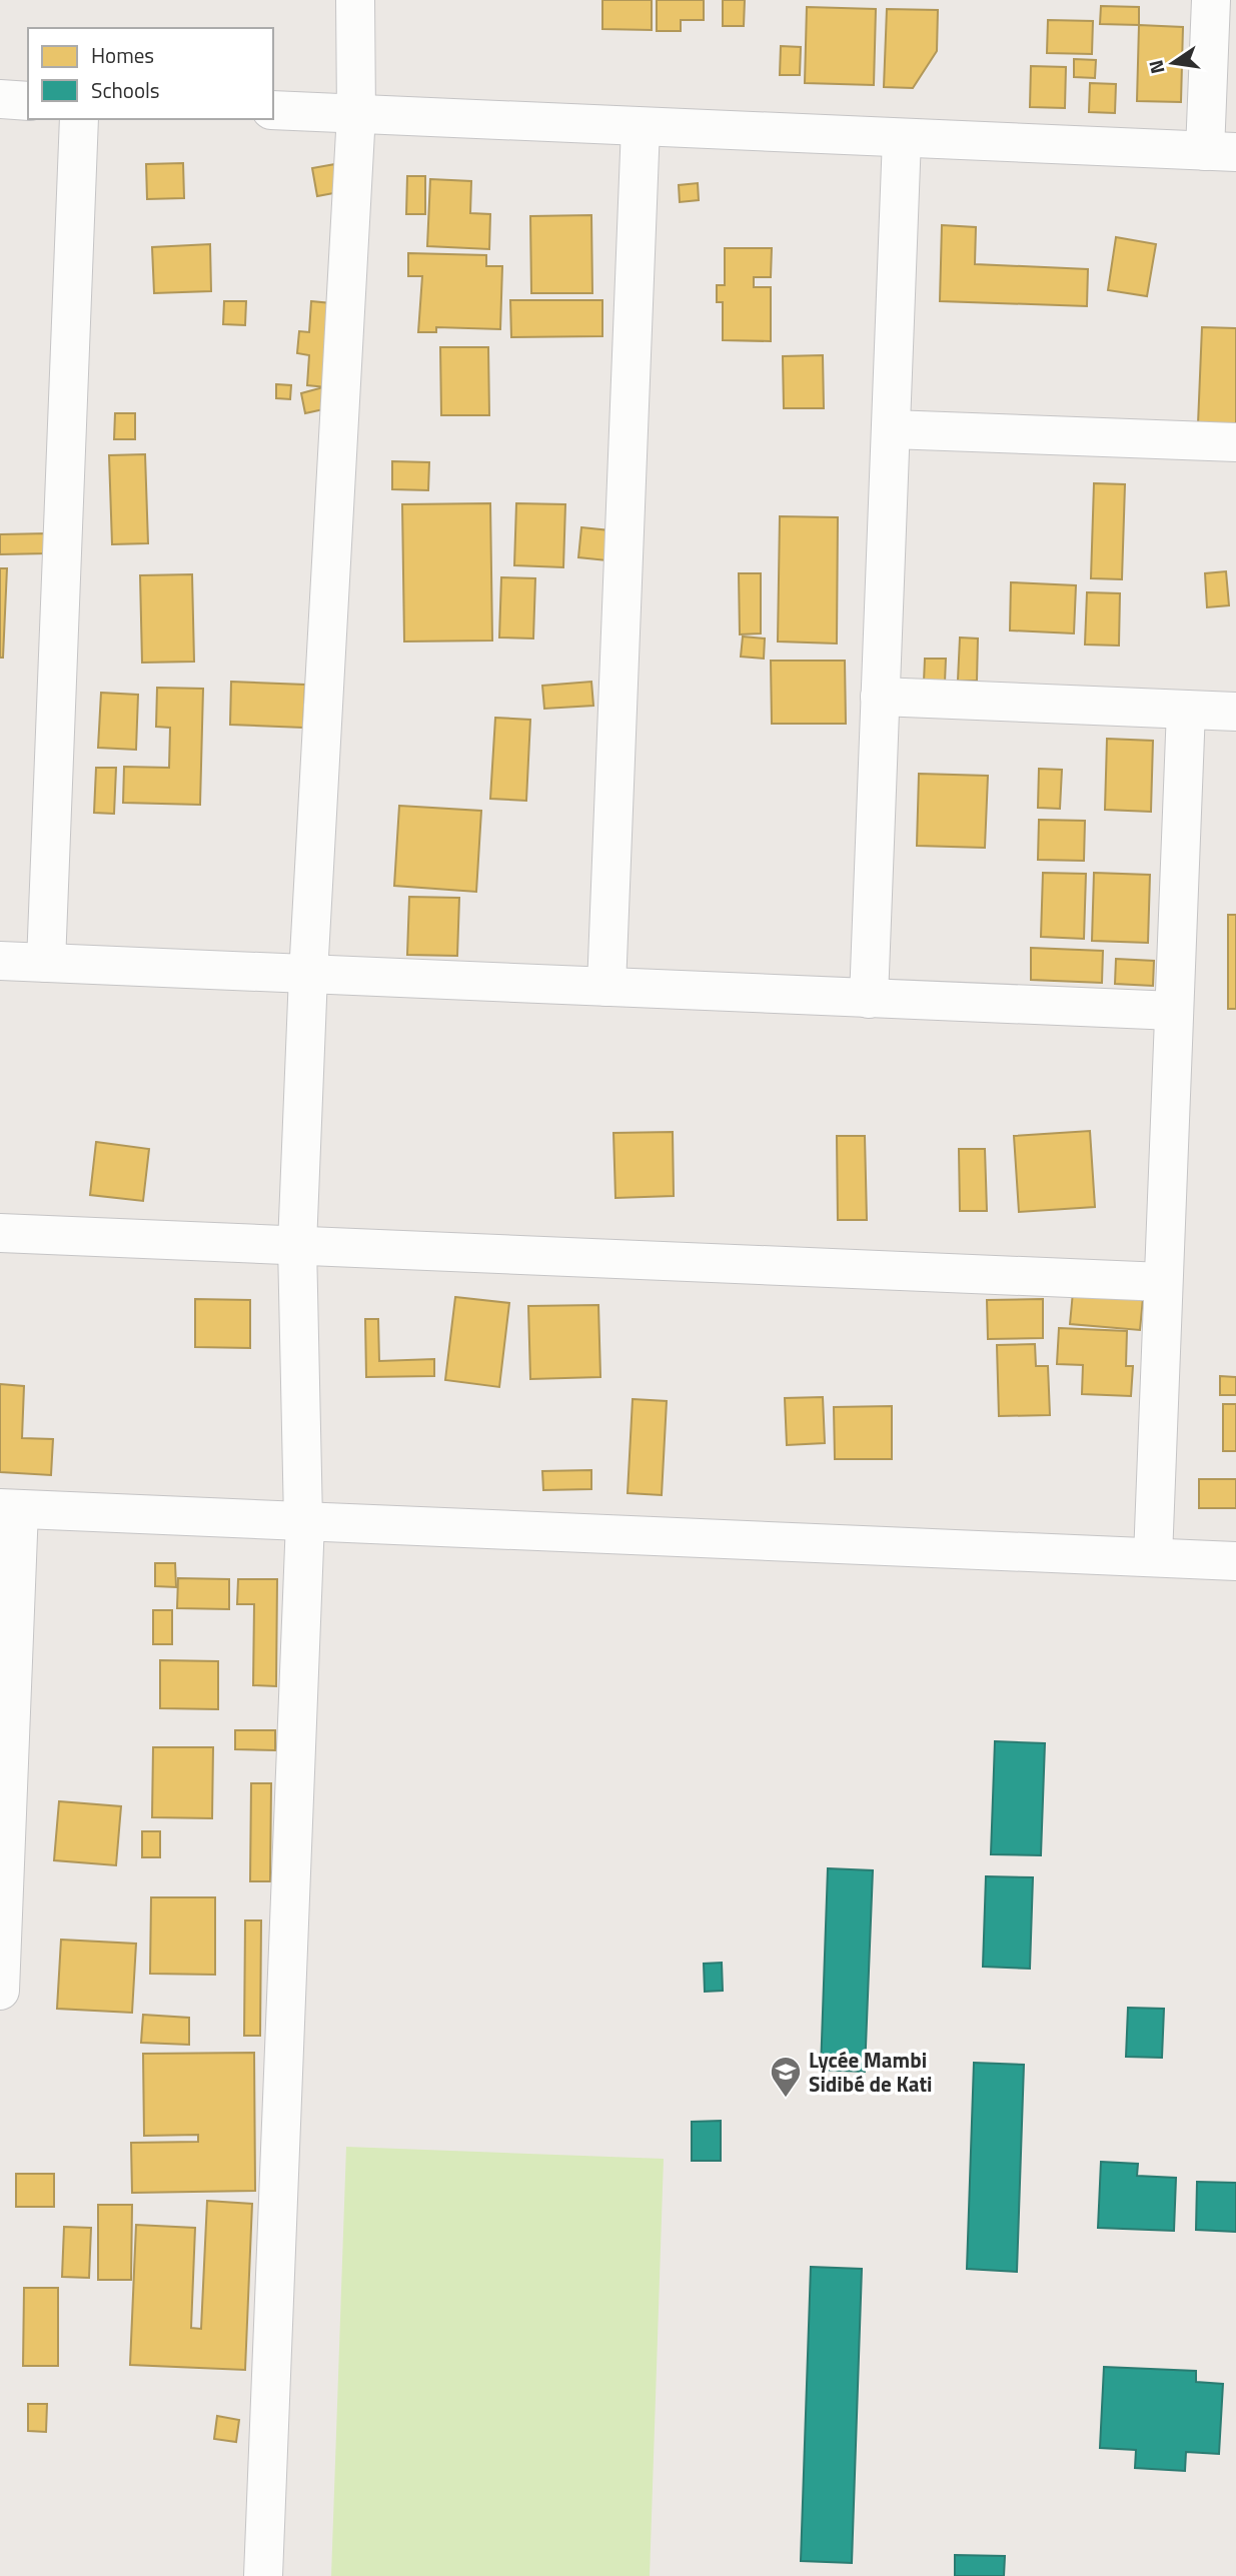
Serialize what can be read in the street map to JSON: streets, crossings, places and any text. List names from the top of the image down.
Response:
{
  "places": {
    "school or university": ["Lycée Mambi Sidibé de Kati"]
  },
  "legend": ["Homes", "Schools"],
  "north": "left"
}
